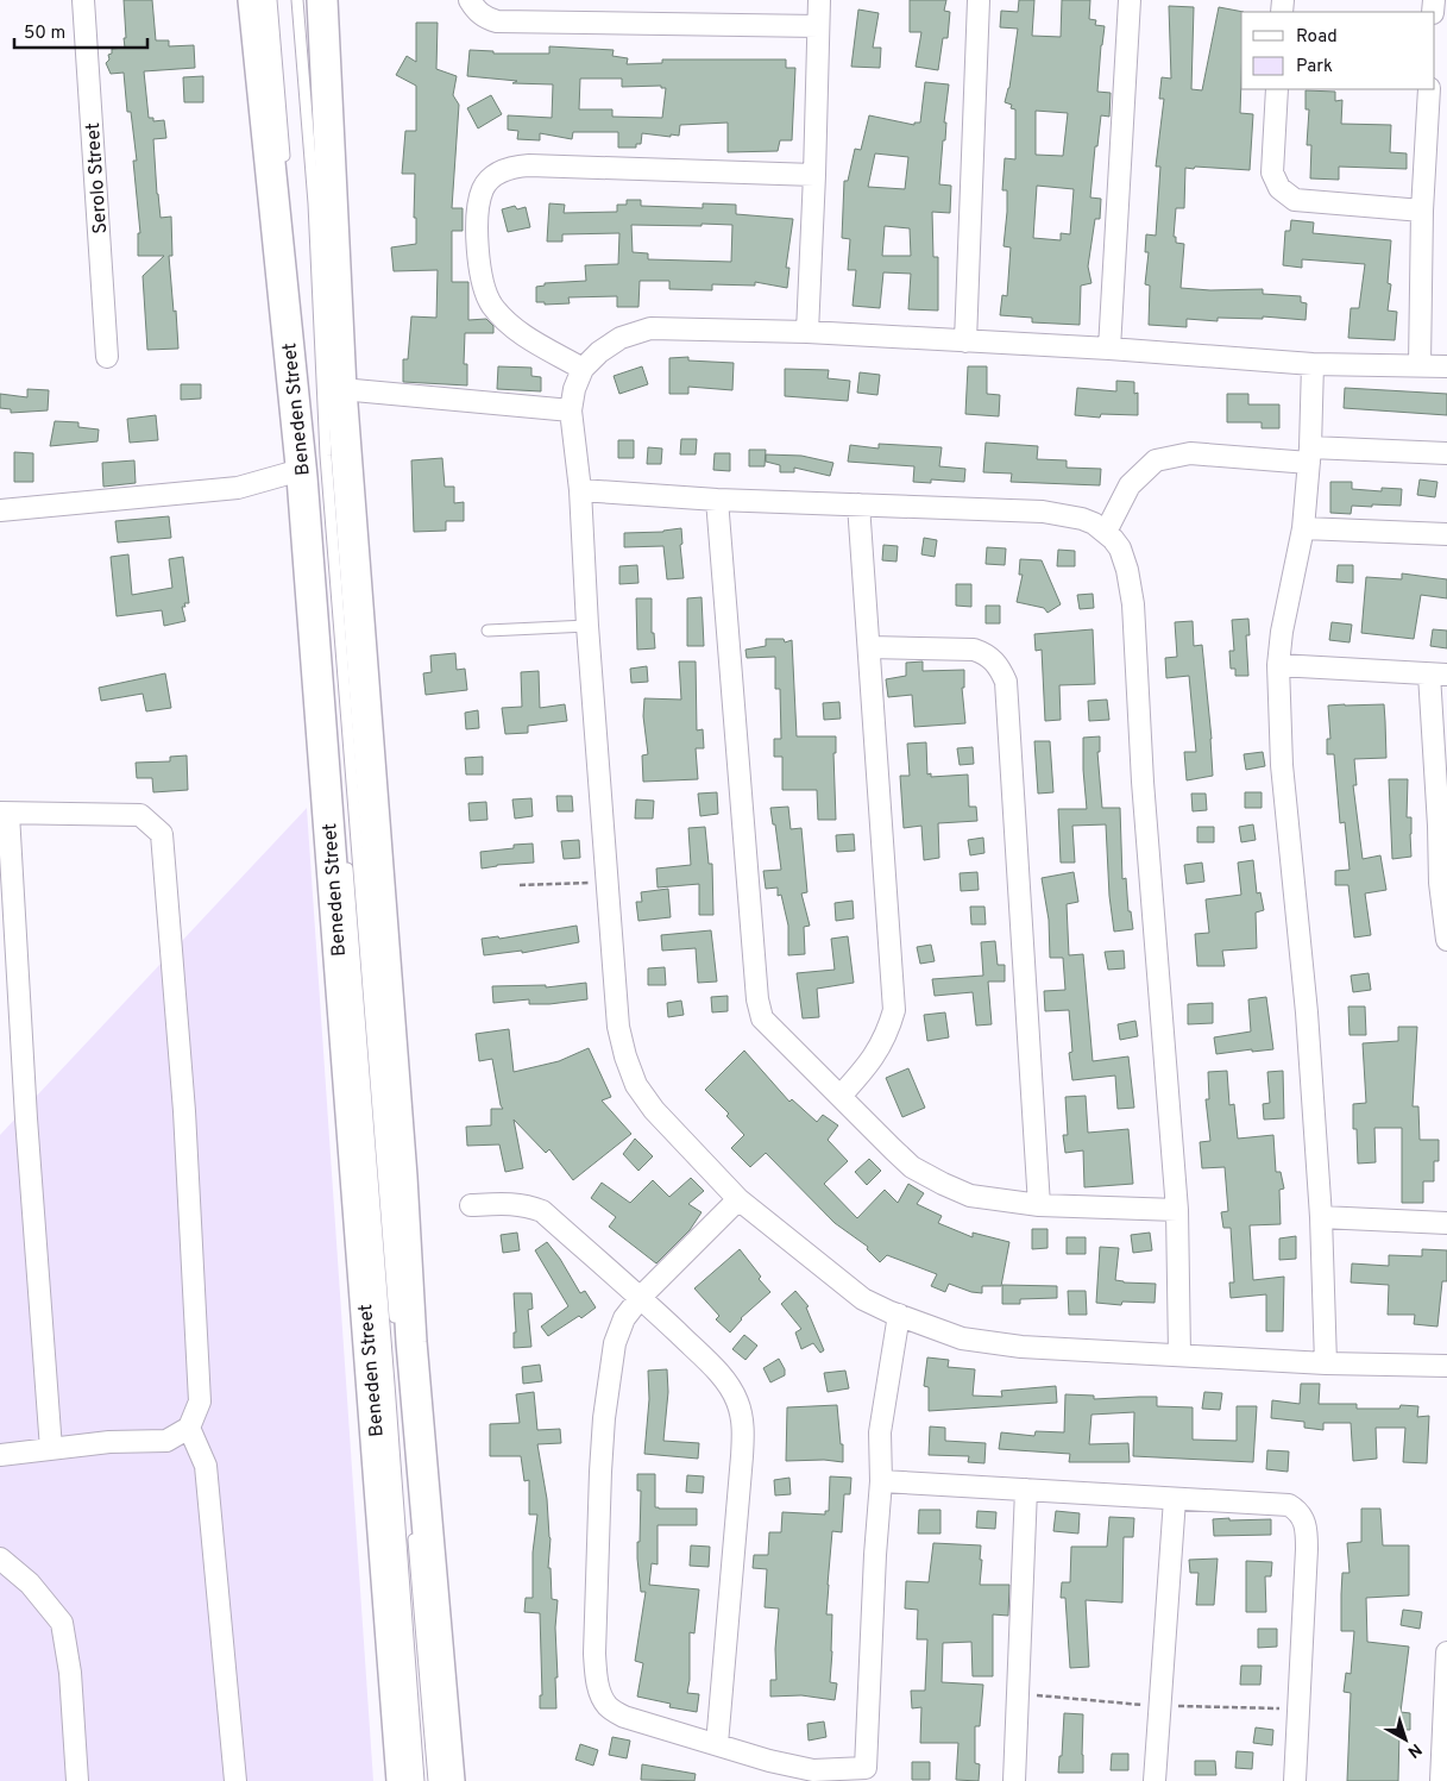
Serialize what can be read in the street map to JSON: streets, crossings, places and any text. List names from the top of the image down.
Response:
{
  "streets": {
    "main road": ["Beneden Street"],
    "street": ["Serolo Street"]
  },
  "legend": ["Road", "Park"],
  "scale_bar": "50 m",
  "north": "bottom right"
}
